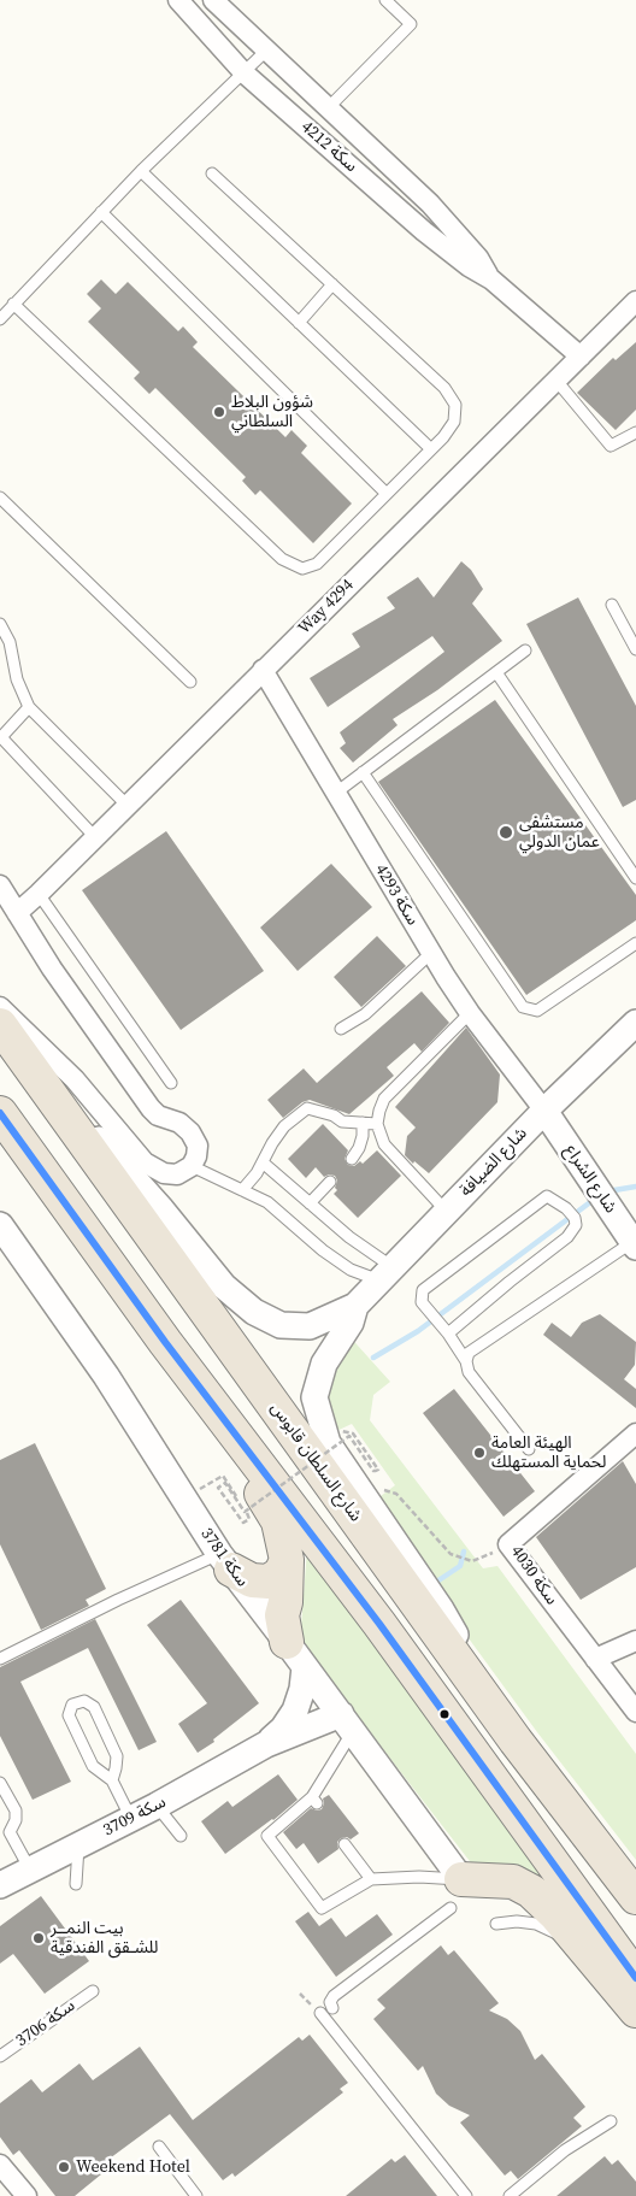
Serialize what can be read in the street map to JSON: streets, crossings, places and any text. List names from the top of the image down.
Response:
{
  "streets": {
    "highway": ["شارع السلطان قابوس"],
    "street": [
      "سكة 4212",
      "Way 4294",
      "سكة 4293",
      "شارع الضيافة",
      "شارع الشراع",
      "سكة 3781",
      "سكة 4030",
      "سكة 3709"
    ],
    "lane": ["سكة 3706"]
  },
  "crossings": [
    ["سكة 4212", "Way 4294"],
    ["Way 4294", "سكة 4293"],
    ["سكة 4293", "شارع الضيافة"],
    ["سكة 4293", "شارع الشراع"],
    ["شارع الضيافة", "شارع الشراع"],
    ["سكة 3781", "سكة 3709"]
  ],
  "places": [
    "شؤون البلاط السلطاني",
    "مستشفى عمان الدولي",
    "الهيئة العامة لحماية المستهلك",
    "بيت النمــر للشـقق الفندقية",
    "Weekend Hotel"
  ]
}
